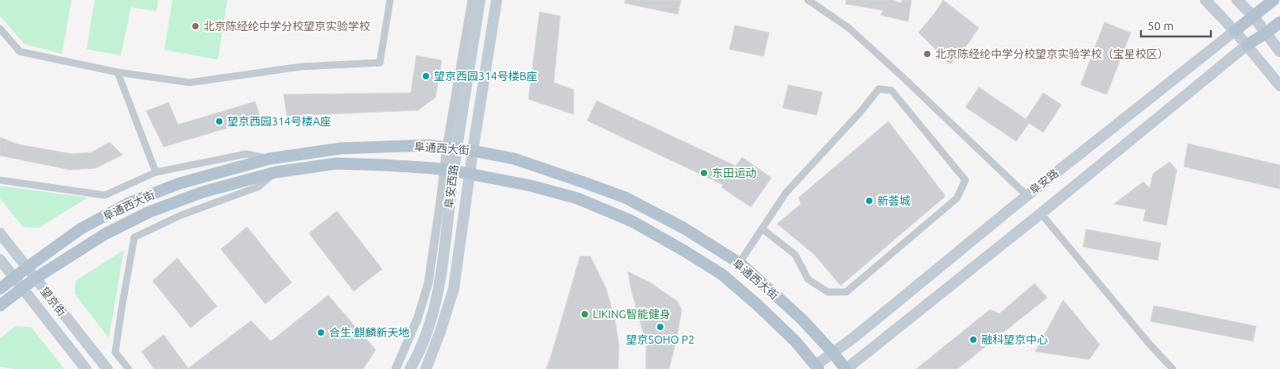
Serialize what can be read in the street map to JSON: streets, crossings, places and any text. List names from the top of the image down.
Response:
{
  "streets": {
    "main road": [
      "阜通西大街",
      "阜安路",
      "阜安西路",
      "望京街"
    ]
  },
  "crossings": [
    ["阜通西大街", "阜安路"],
    ["阜通西大街", "阜安西路"],
    ["阜通西大街", "望京街"]
  ],
  "places": [
    "北京陈经纶中学分校望京实验学校",
    "北京陈经纶中学分校望京实验学校（宝星校区）",
    "望京西园314号楼B座",
    "望京西园314号楼A座",
    "东田运动",
    "新荟城",
    "LIKING智能健身",
    "望京SOHO P2",
    "合生·麒麟新天地",
    "融科望京中心"
  ],
  "scale_bar": "50 m"
}
